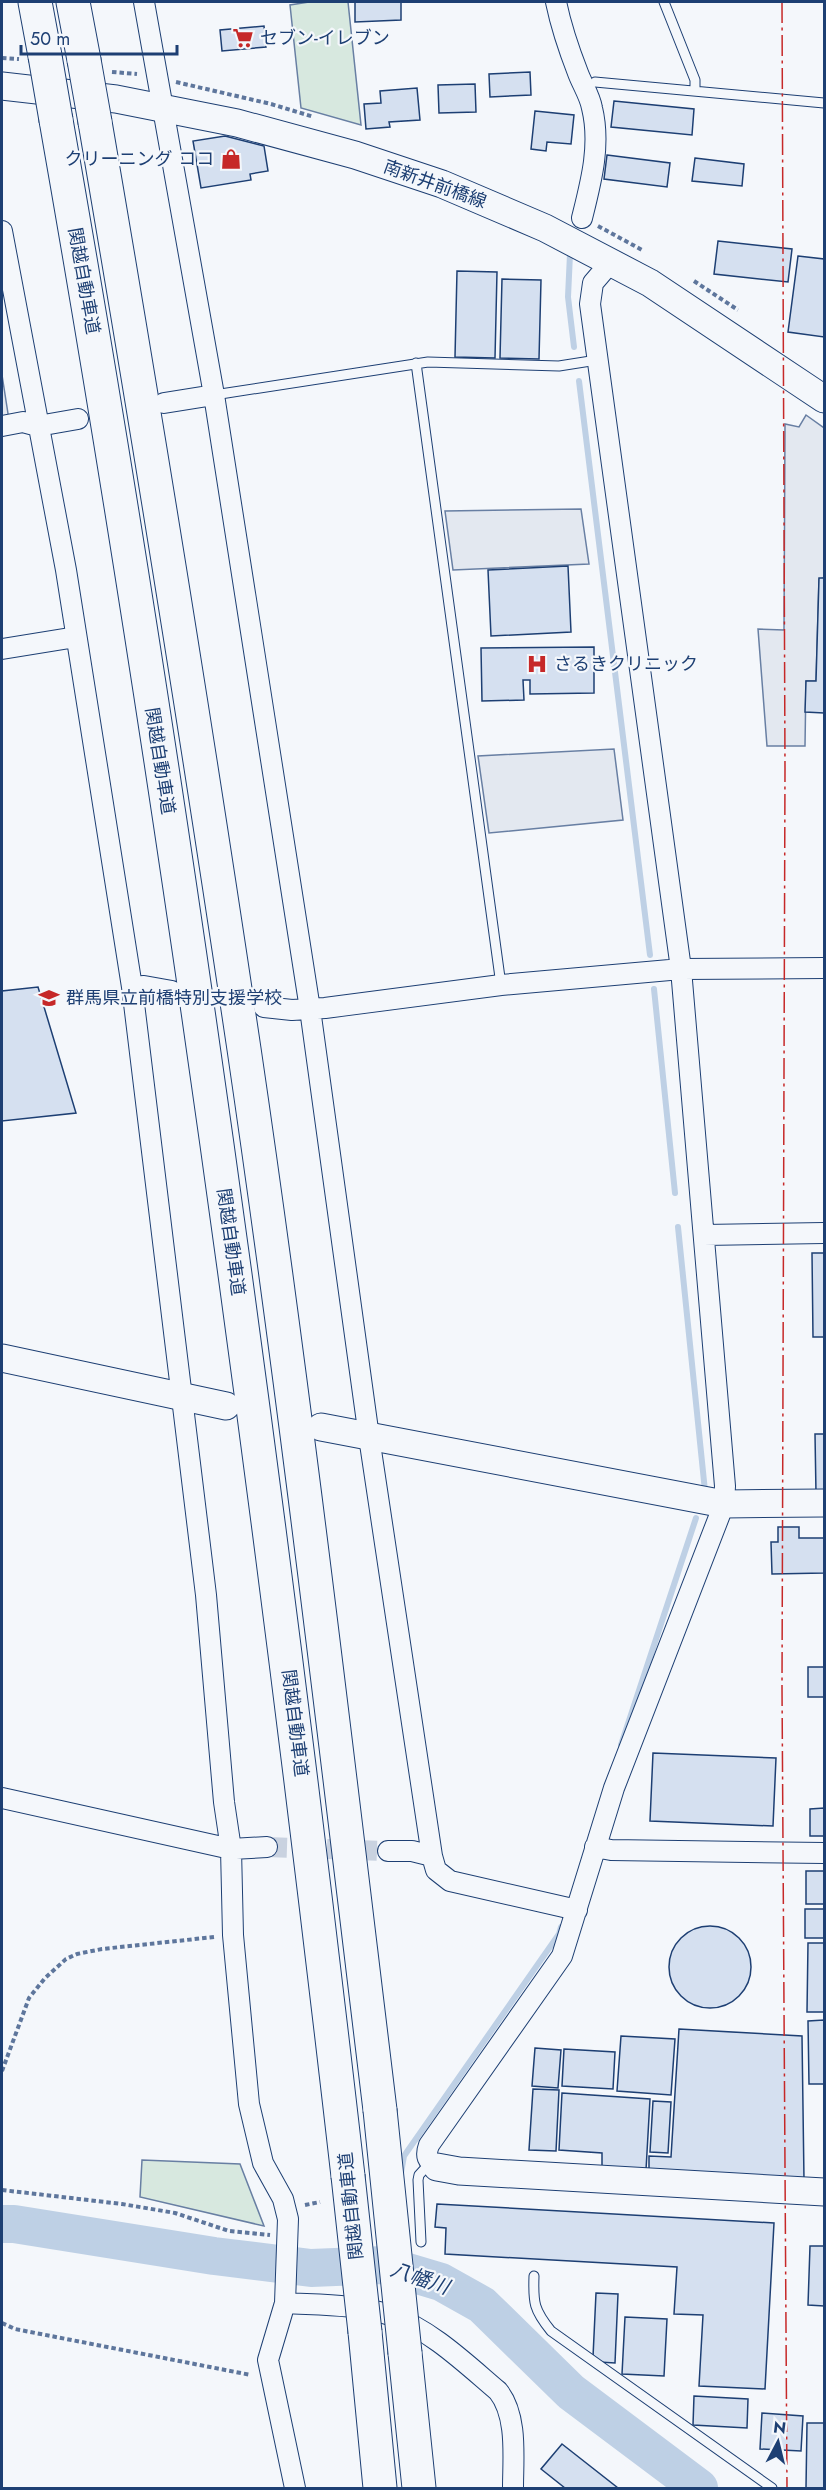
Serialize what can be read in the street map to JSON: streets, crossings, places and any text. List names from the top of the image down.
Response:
{
  "streets": {
    "highway": ["関越自動車道"],
    "street": ["南新井前橋線"]
  },
  "water": ["八幡川"],
  "places": {
    "supermarket": ["セブン-イレブン"],
    "shop": ["クリーニング ココ"],
    "hospital": ["さるきクリニック"],
    "school or university": ["群馬県立前橋特別支援学校"]
  },
  "scale_bar": "50 m",
  "north": "top"
}
